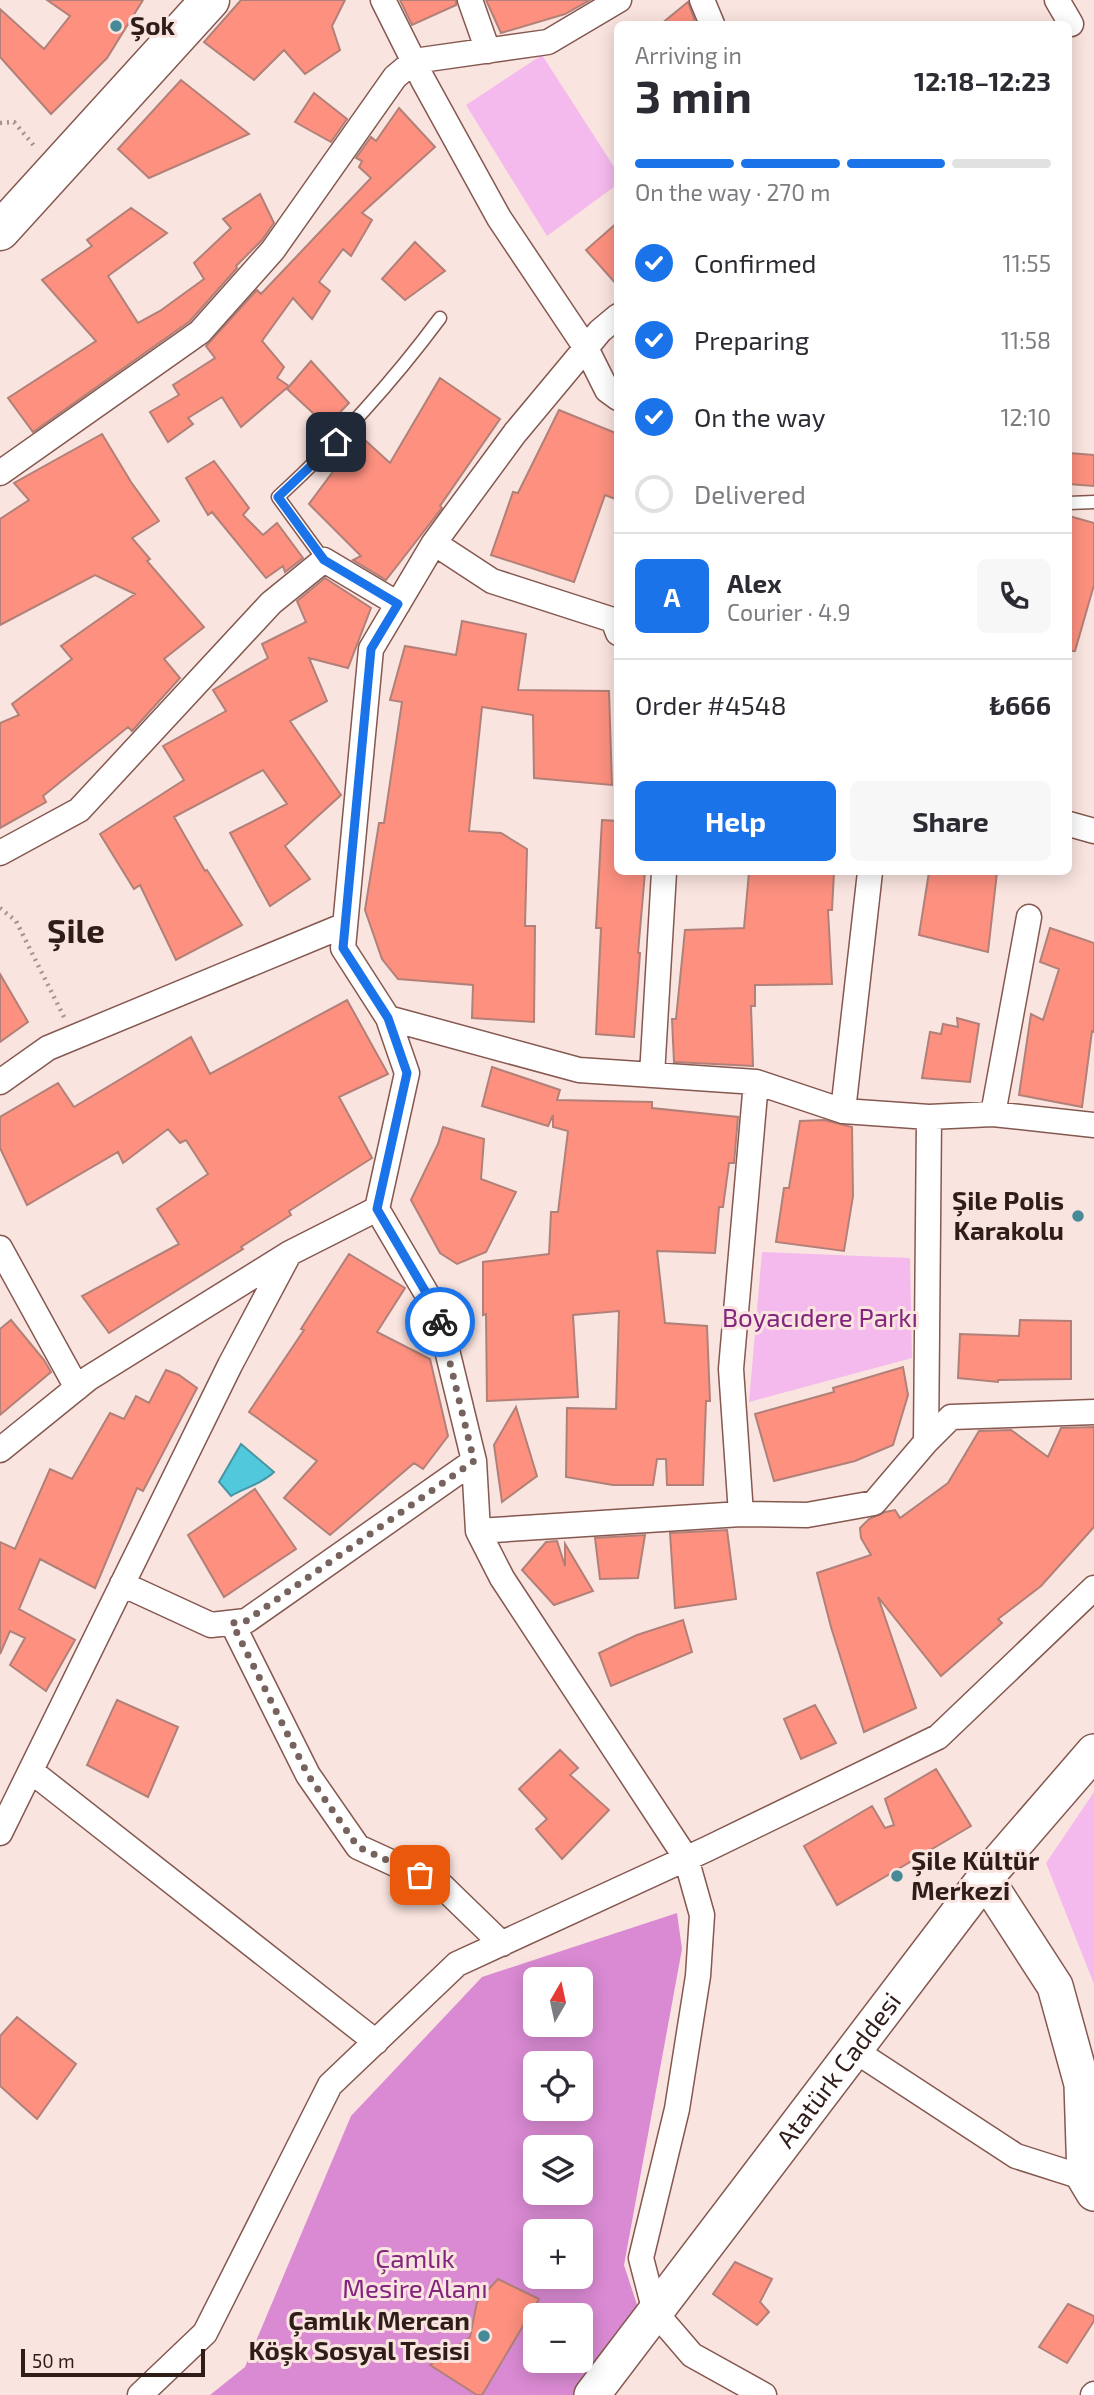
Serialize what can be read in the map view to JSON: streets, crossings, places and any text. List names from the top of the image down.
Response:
{
  "streets": {
    "street": ["Atatürk Caddesi"]
  },
  "districts": ["Şile"],
  "parks": ["Boyacıdere Parkı", "Çamlık Mesire Alanı"],
  "places": [
    "Şok",
    "Şile Polis Karakolu",
    "Şile Kültür Merkezi",
    "Çamlık Mercan Köşk Sosyal Tesisi"
  ],
  "scale_bar": "50 m",
  "north": "top",
  "page": {
    "heading": ["3 min", "Arriving in", "12:18–12:23"],
    "panel": [
      "Alex",
      "Courier · 4.9",
      "Order #4548",
      "₺666"
    ],
    "bar": "On the way · 270 m",
    "list": [
      ["Confirmed", "11:55"],
      ["Preparing", "11:58"],
      ["On the way", "12:10"],
      "Delivered"
    ],
    "round": "A",
    "buttons": ["Help", "Share"],
    "map_buttons": ["+", "−"],
    "scale": "50 m"
  }
}
